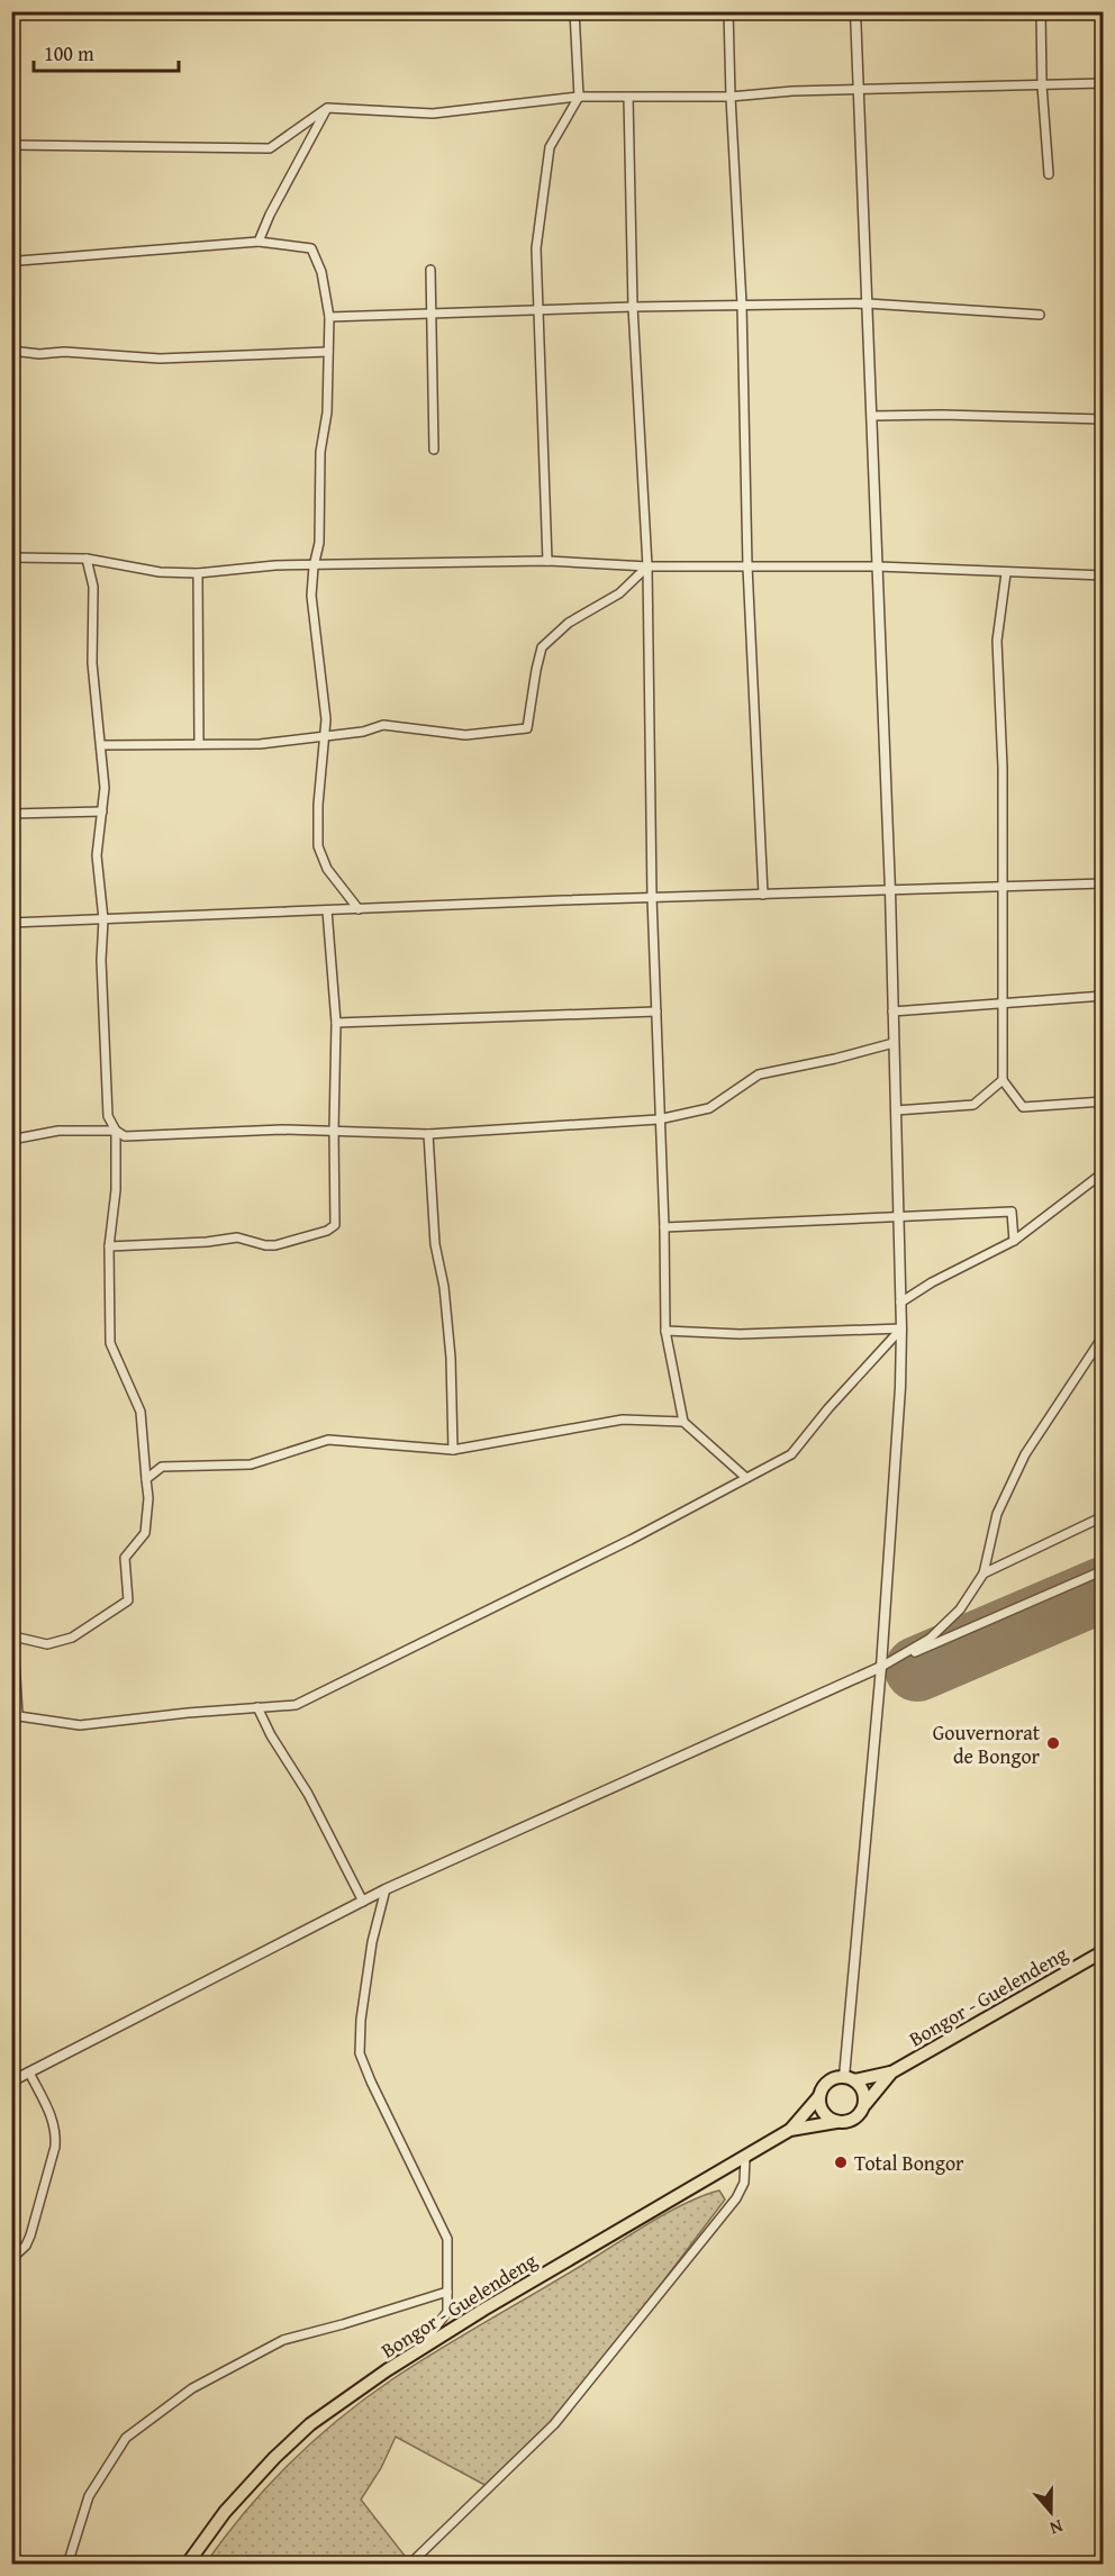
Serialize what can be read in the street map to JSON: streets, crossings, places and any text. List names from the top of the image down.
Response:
{
  "streets": {
    "highway": ["Bongor - Guelendeng"]
  },
  "places": ["Gouvernorat de Bongor", "Total Bongor"],
  "scale_bar": "100 m",
  "north": "bottom"
}
